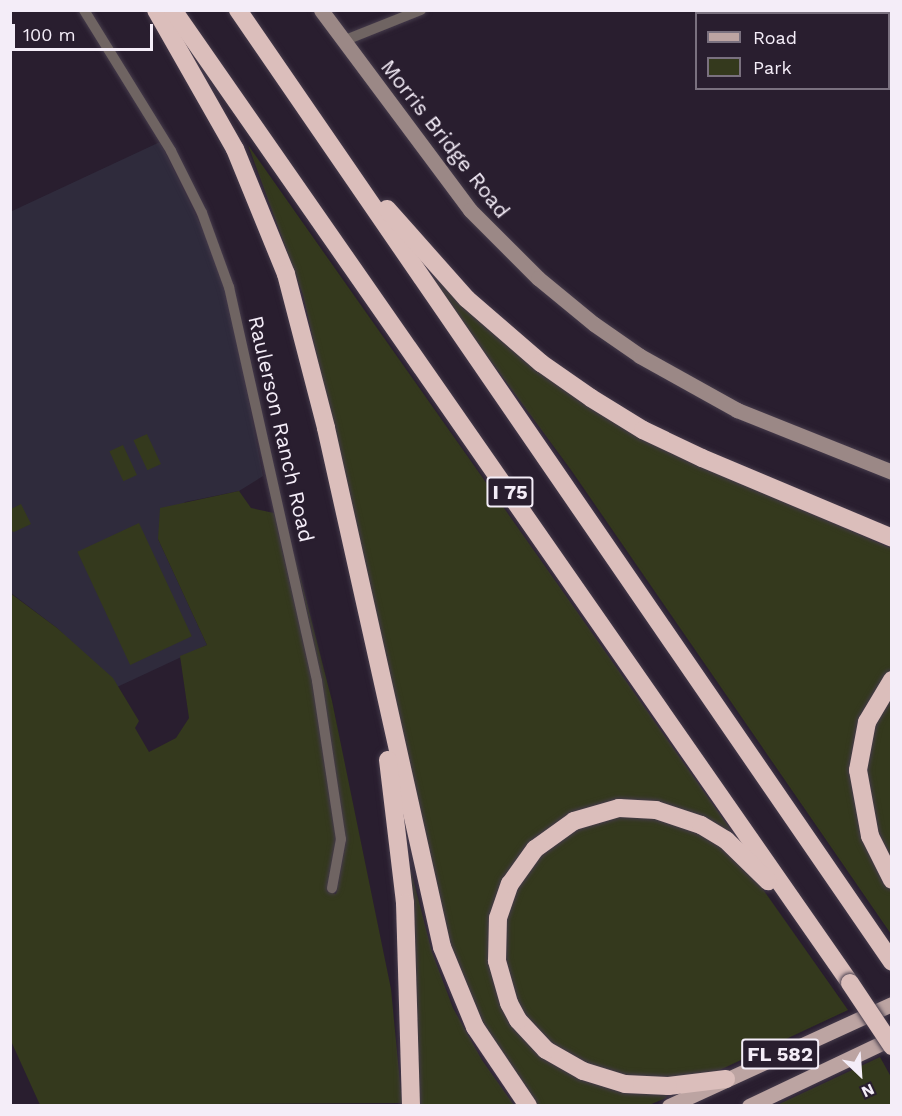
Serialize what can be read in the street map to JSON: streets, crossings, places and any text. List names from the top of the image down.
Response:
{
  "streets": {
    "highway": ["I 75"],
    "main road": ["FL 582"],
    "street": ["Morris Bridge Road", "Raulerson Ranch Road"]
  },
  "legend": ["Road", "Park"],
  "scale_bar": "100 m",
  "north": "bottom right"
}
